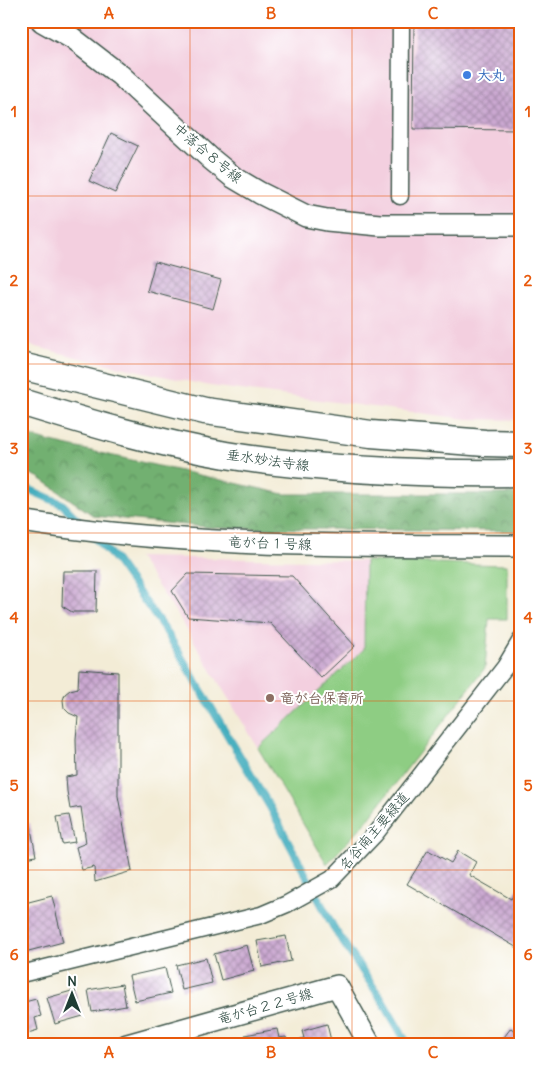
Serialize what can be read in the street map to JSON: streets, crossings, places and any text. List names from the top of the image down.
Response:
{
  "streets": {
    "street": [
      "中落合８号線",
      "垂水妙法寺線",
      "竜が台１号線",
      "名谷南主要緑道",
      "竜が台２２号線"
    ]
  },
  "places": ["大丸", "竜が台保育所"],
  "north": "top",
  "grid": {
    "columns": ["A", "B", "C"],
    "rows": [
      "1",
      "2",
      "3",
      "4",
      "5",
      "6"
    ]
  }
}
